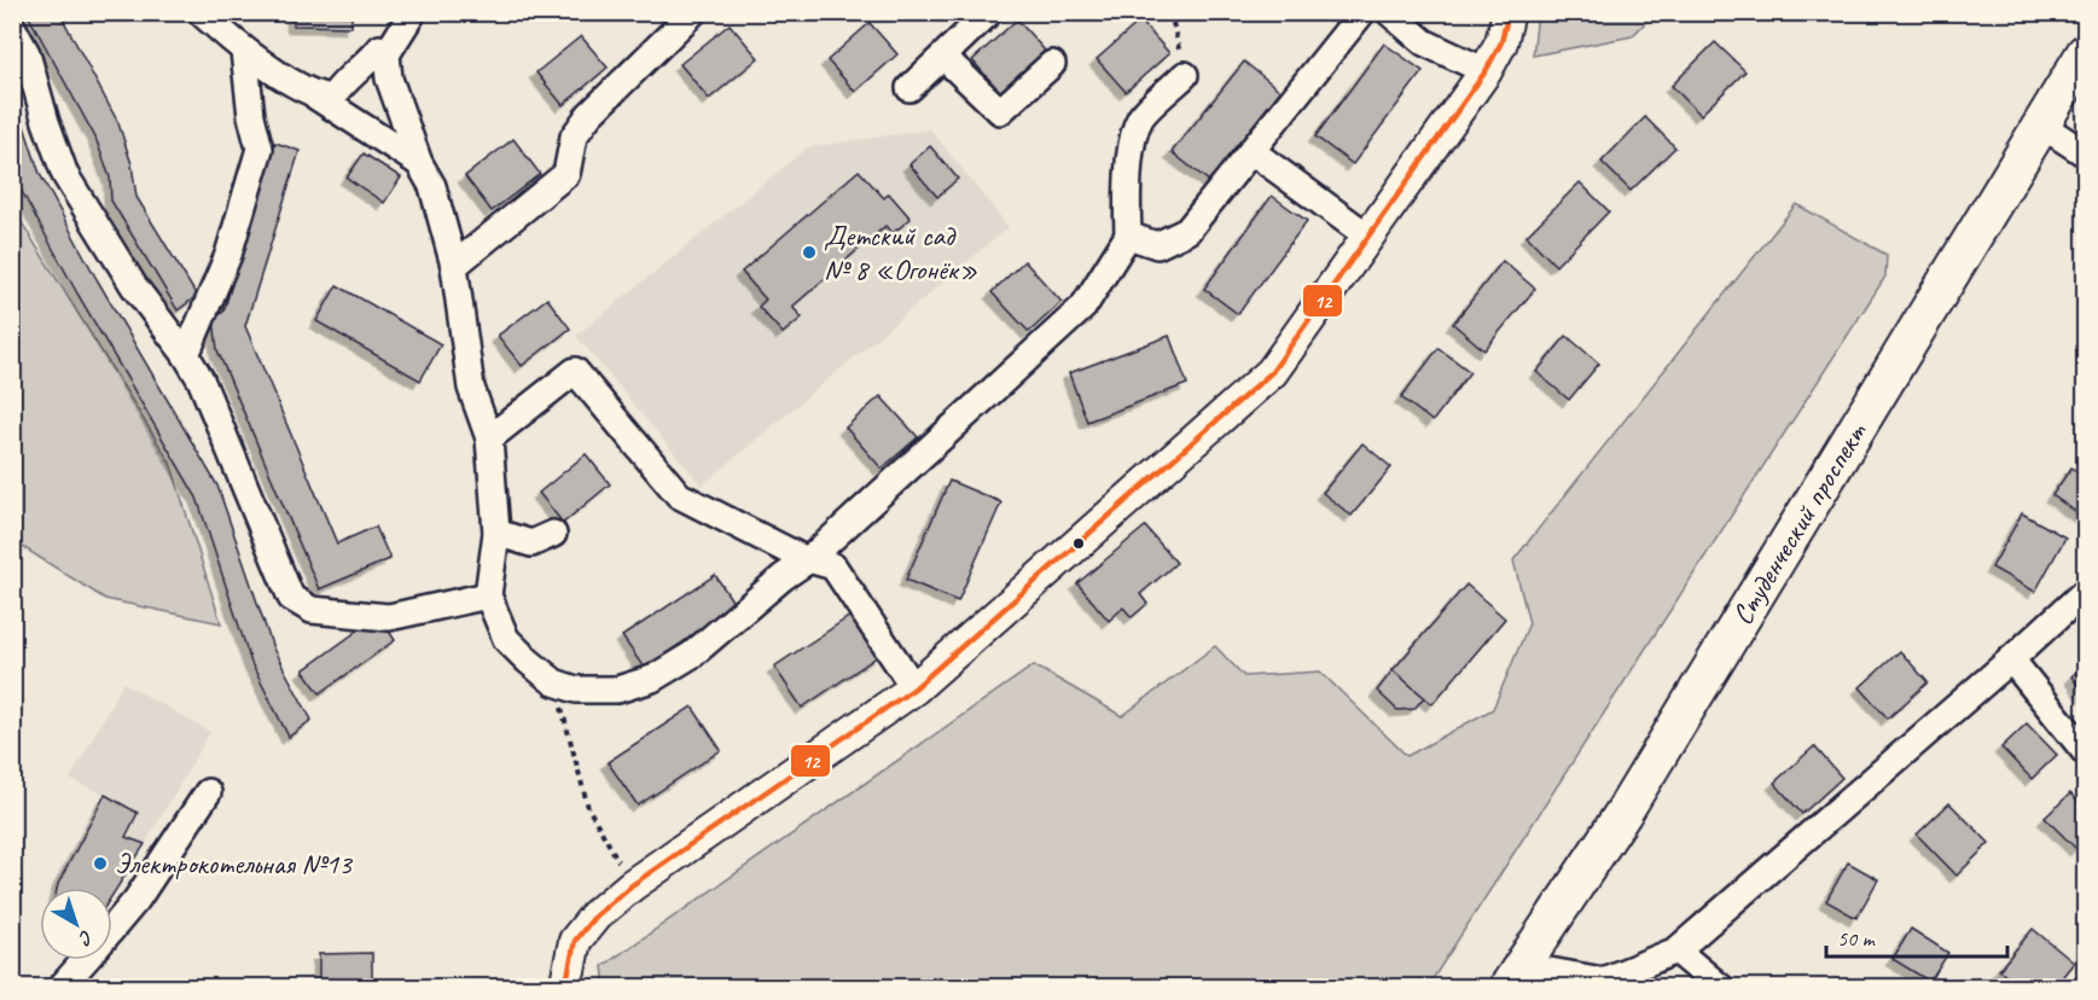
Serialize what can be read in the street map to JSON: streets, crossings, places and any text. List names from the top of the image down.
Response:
{
  "streets": {
    "highway": ["Студенческий проспект"]
  },
  "places": ["Детский сад № 8 «Огонёк»", "Электрокотельная №13"],
  "lines": ["transit line 12"],
  "scale_bar": "50 m",
  "north": "bottom right"
}
